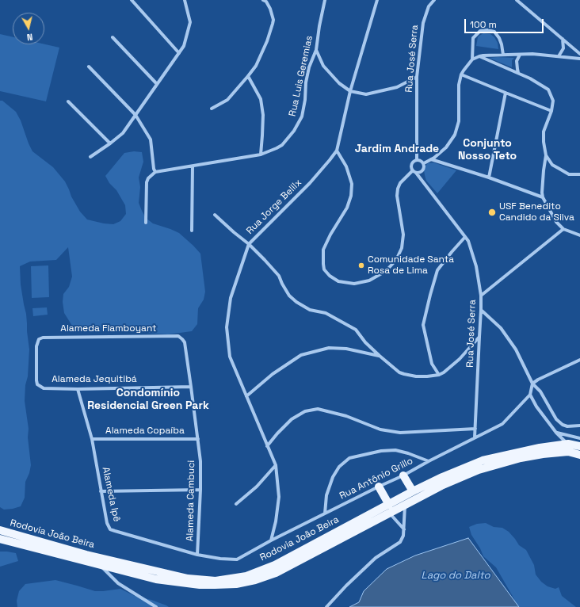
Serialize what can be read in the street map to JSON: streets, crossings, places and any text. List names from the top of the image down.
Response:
{
  "streets": {
    "main road": ["Rodovia João Beira"],
    "street": [
      "Rua José Serra",
      "Rua Luis Geremias",
      "Rua Jorge Belilx",
      "Alameda Flamboyant",
      "Alameda Jequitibá",
      "Alameda Copaíba",
      "Rua Antônio Grillo",
      "Alameda Ipê",
      "Alameda Cambuci"
    ]
  },
  "crossings": [
    ["Rua José Serra", "Rua Antônio Grillo"],
    ["Rua Jorge Belilx", "Rua Antônio Grillo"],
    ["Alameda Flamboyant", "Alameda Jequitibá"],
    ["Alameda Flamboyant", "Alameda Cambuci"],
    ["Alameda Jequitibá", "Alameda Ipê"],
    ["Alameda Jequitibá", "Alameda Cambuci"],
    ["Alameda Copaíba", "Alameda Ipê"],
    ["Alameda Copaíba", "Alameda Cambuci"],
    ["Rua Antônio Grillo", "Alameda Ipê"],
    ["Alameda Ipê", "Alameda Cambuci"]
  ],
  "districts": ["Conjunto Nosso Teto", "Jardim Andrade", "Condomínio Residencial Green Park"],
  "water": ["Lago do Dalto"],
  "places": ["USF Benedito Candido da Silva", "Comunidade Santa Rosa de Lima"],
  "scale_bar": "100 m",
  "north": "bottom"
}
